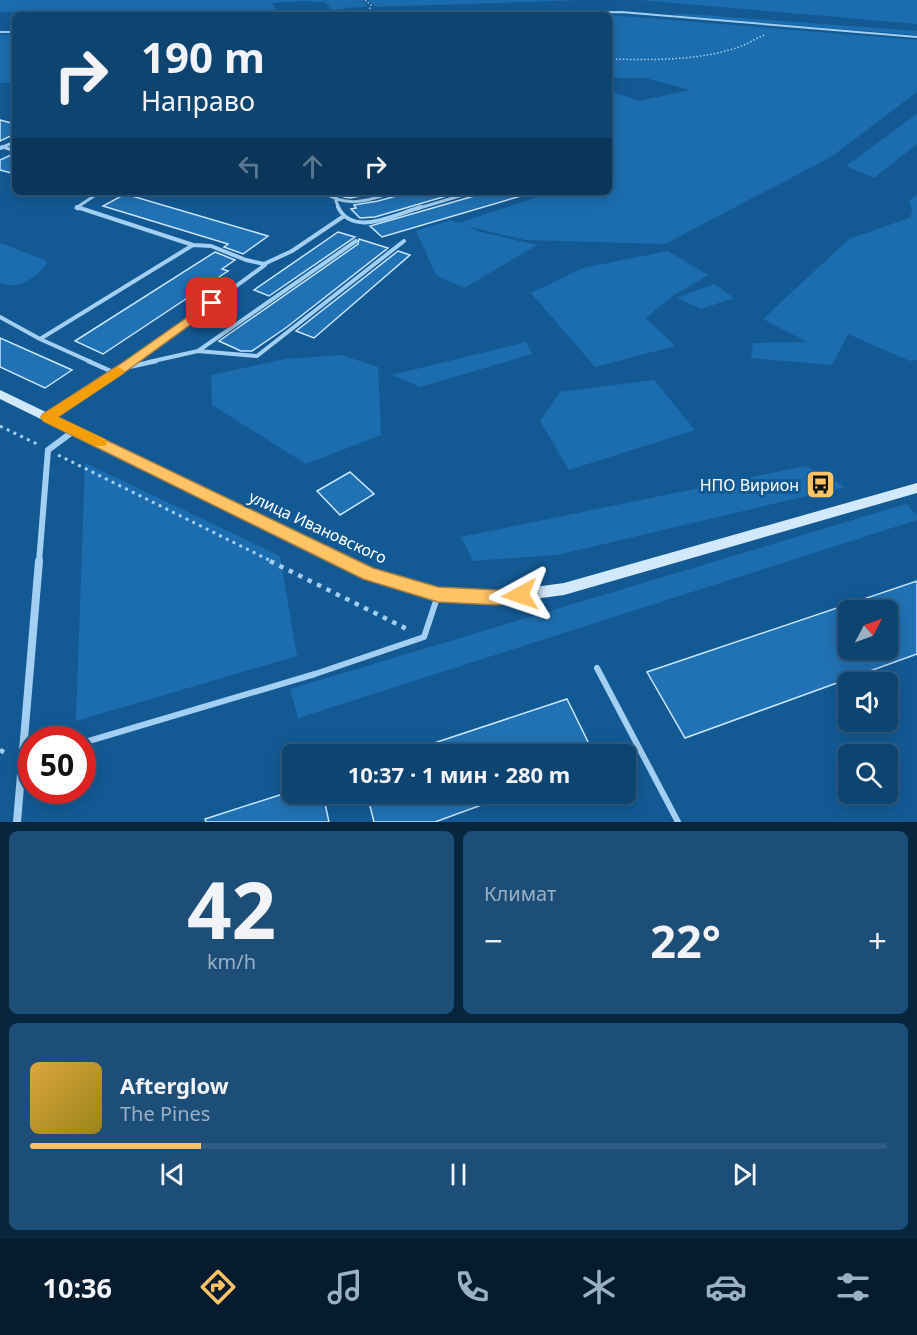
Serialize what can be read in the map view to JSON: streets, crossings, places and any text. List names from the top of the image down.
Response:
{
  "streets": {
    "main road": ["улица Ивановского"]
  },
  "places": {
    "bus stop": ["НПО Вирион"]
  },
  "north": "top right",
  "page": {
    "turn": ["190 m", "Направо"],
    "limit": "50",
    "trip": "10:37 · 1 мин · 280 m",
    "tile": [
      ["42", "km/h"],
      "Климат"
    ],
    "heat": ["−", "22°", "+"],
    "song": ["Afterglow", "The Pines"],
    "tabs": "10:36"
  }
}
